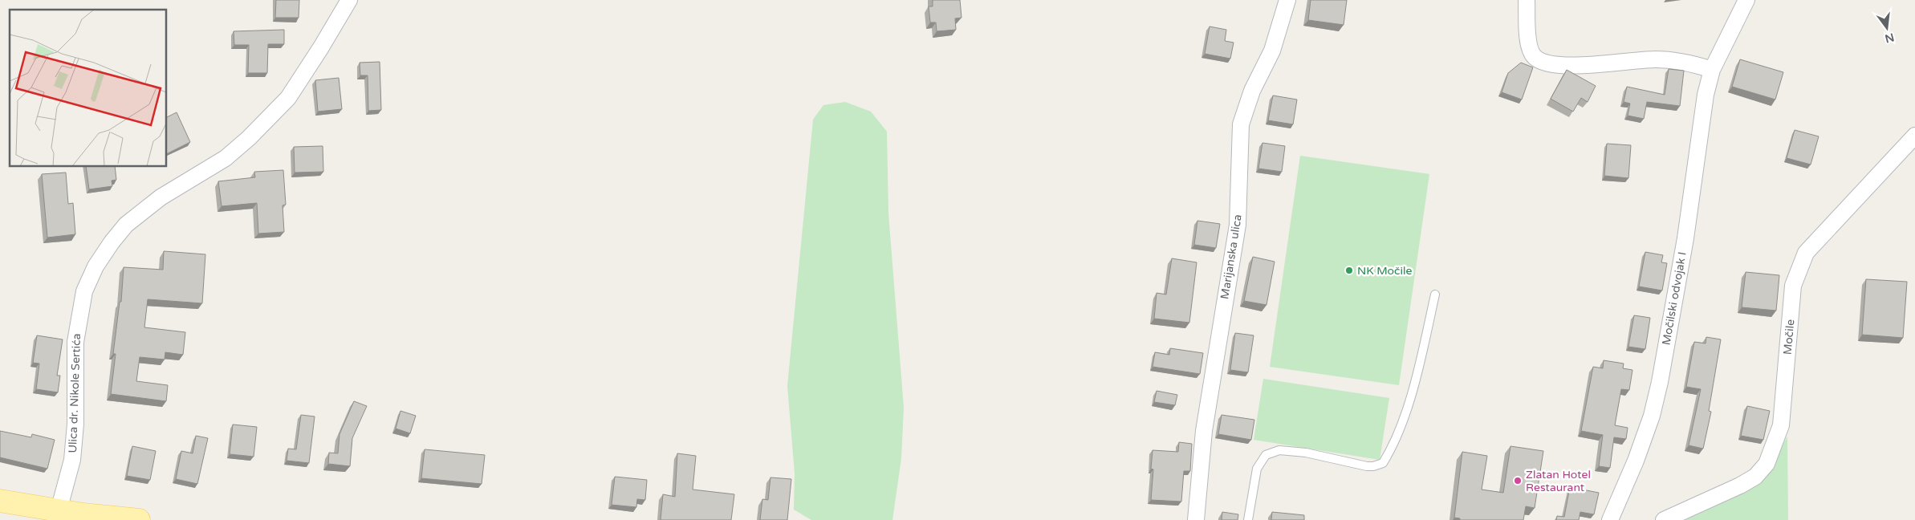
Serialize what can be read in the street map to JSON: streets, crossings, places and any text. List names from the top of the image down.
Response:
{
  "streets": {
    "street": [
      "Marijanska ulica",
      "Močilski odvojak I",
      "Močile",
      "Ulica dr. Nikole Sertića"
    ]
  },
  "places": ["NK Močile", "Zlatan Hotel Restaurant"],
  "north": "bottom"
}
